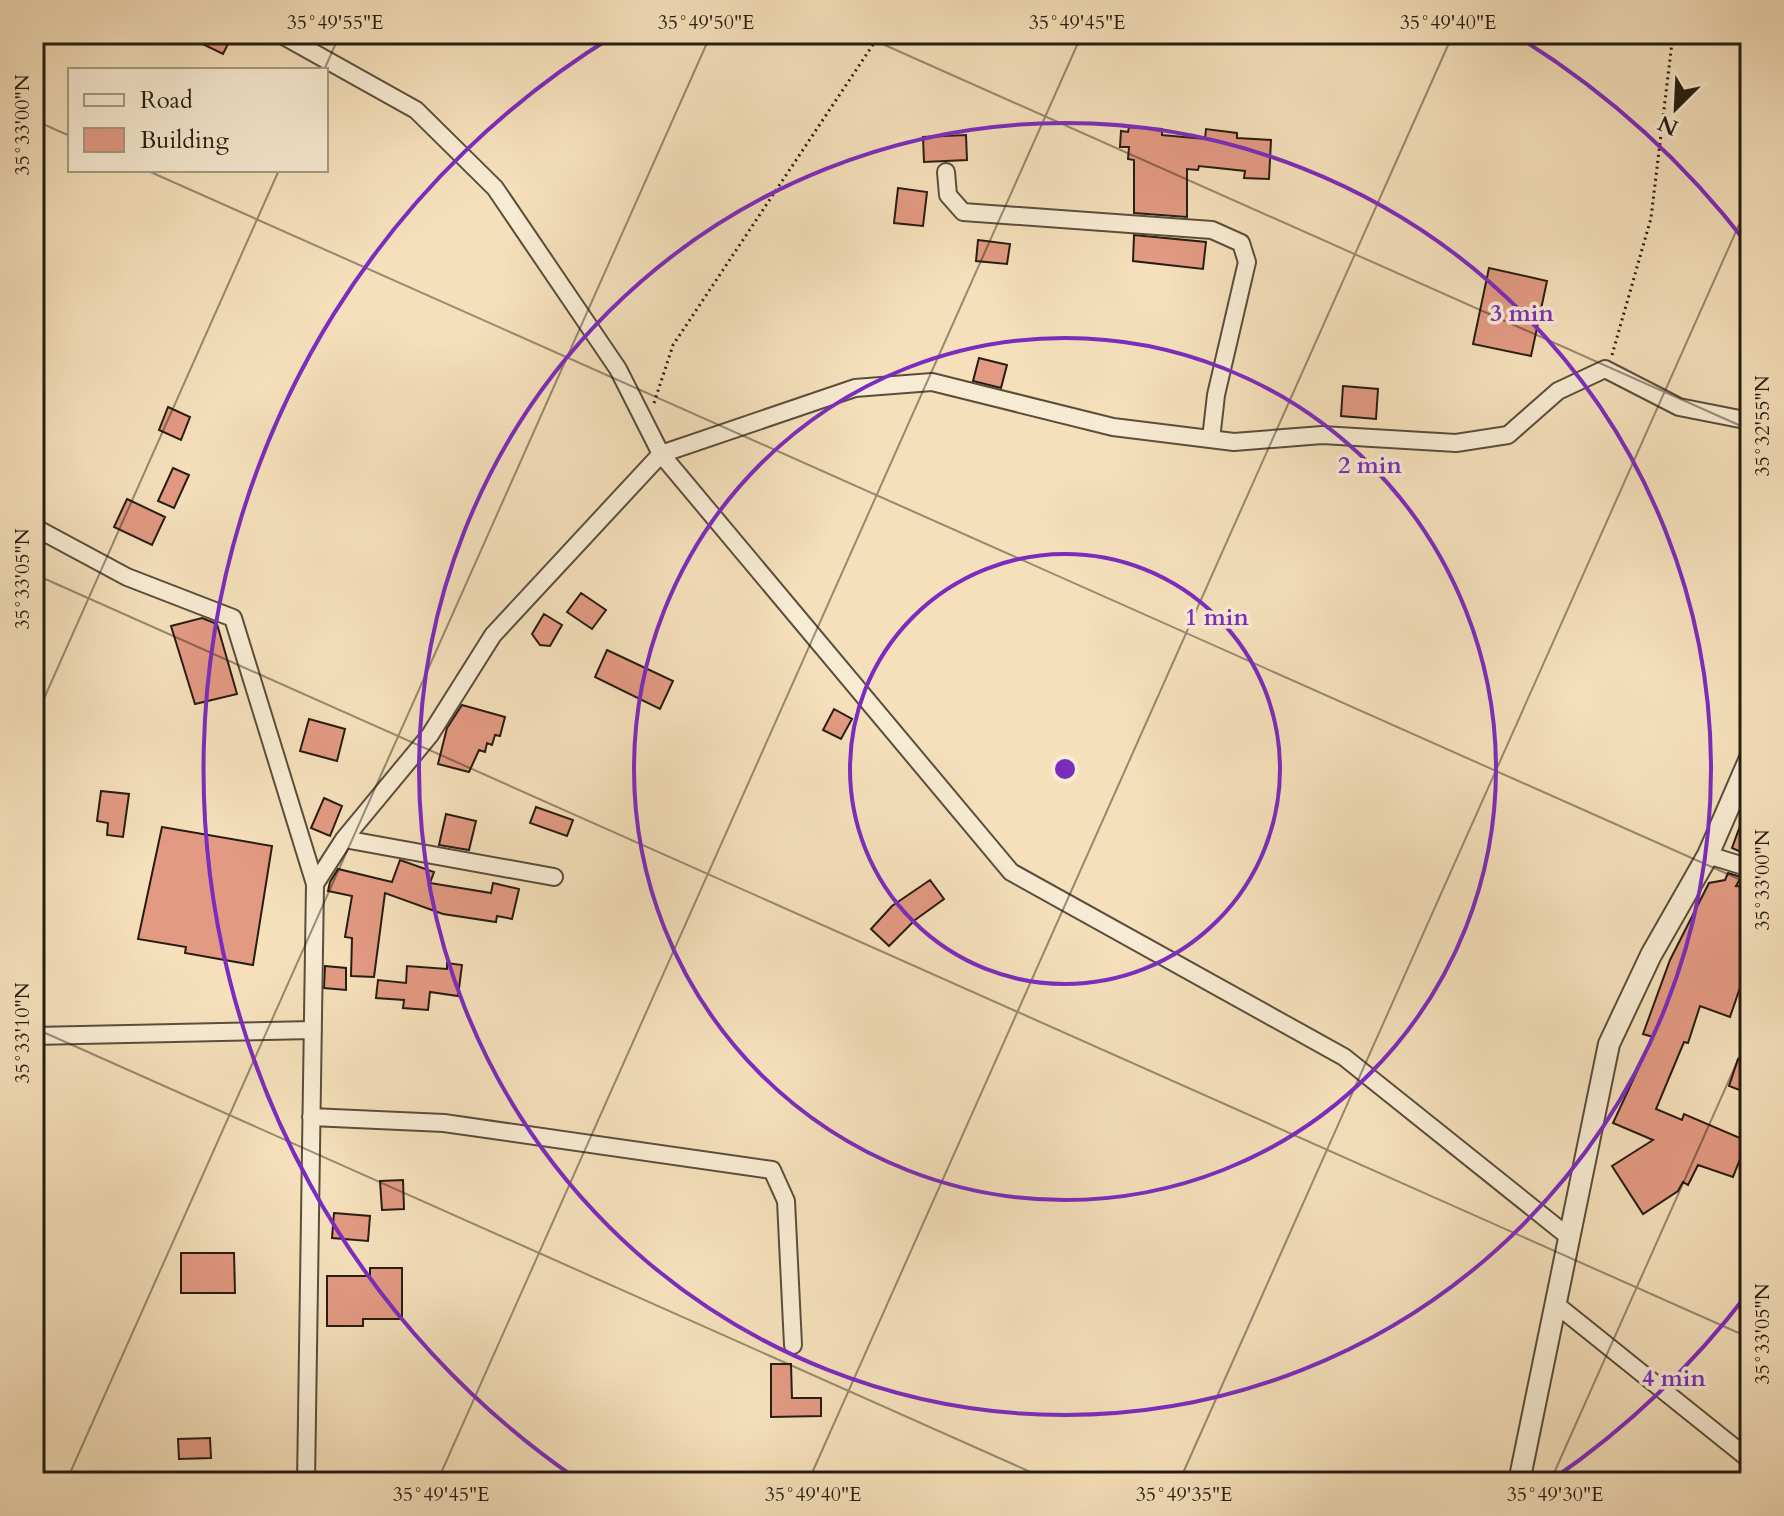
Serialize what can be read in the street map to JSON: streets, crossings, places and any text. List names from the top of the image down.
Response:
{
  "legend": ["Road", "Building"],
  "north": "bottom left",
  "coordinates": [
    "35°49'55\"E",
    "35°49'50\"E",
    "35°49'45\"E",
    "35°49'40\"E",
    "35°33'00\"N",
    "35°32'55\"N",
    "35°33'05\"N",
    "35°33'10\"N",
    "35°49'35\"E",
    "35°49'30\"E"
  ],
  "rings": [
    "3 min",
    "2 min",
    "1 min",
    "4 min"
  ]
}
